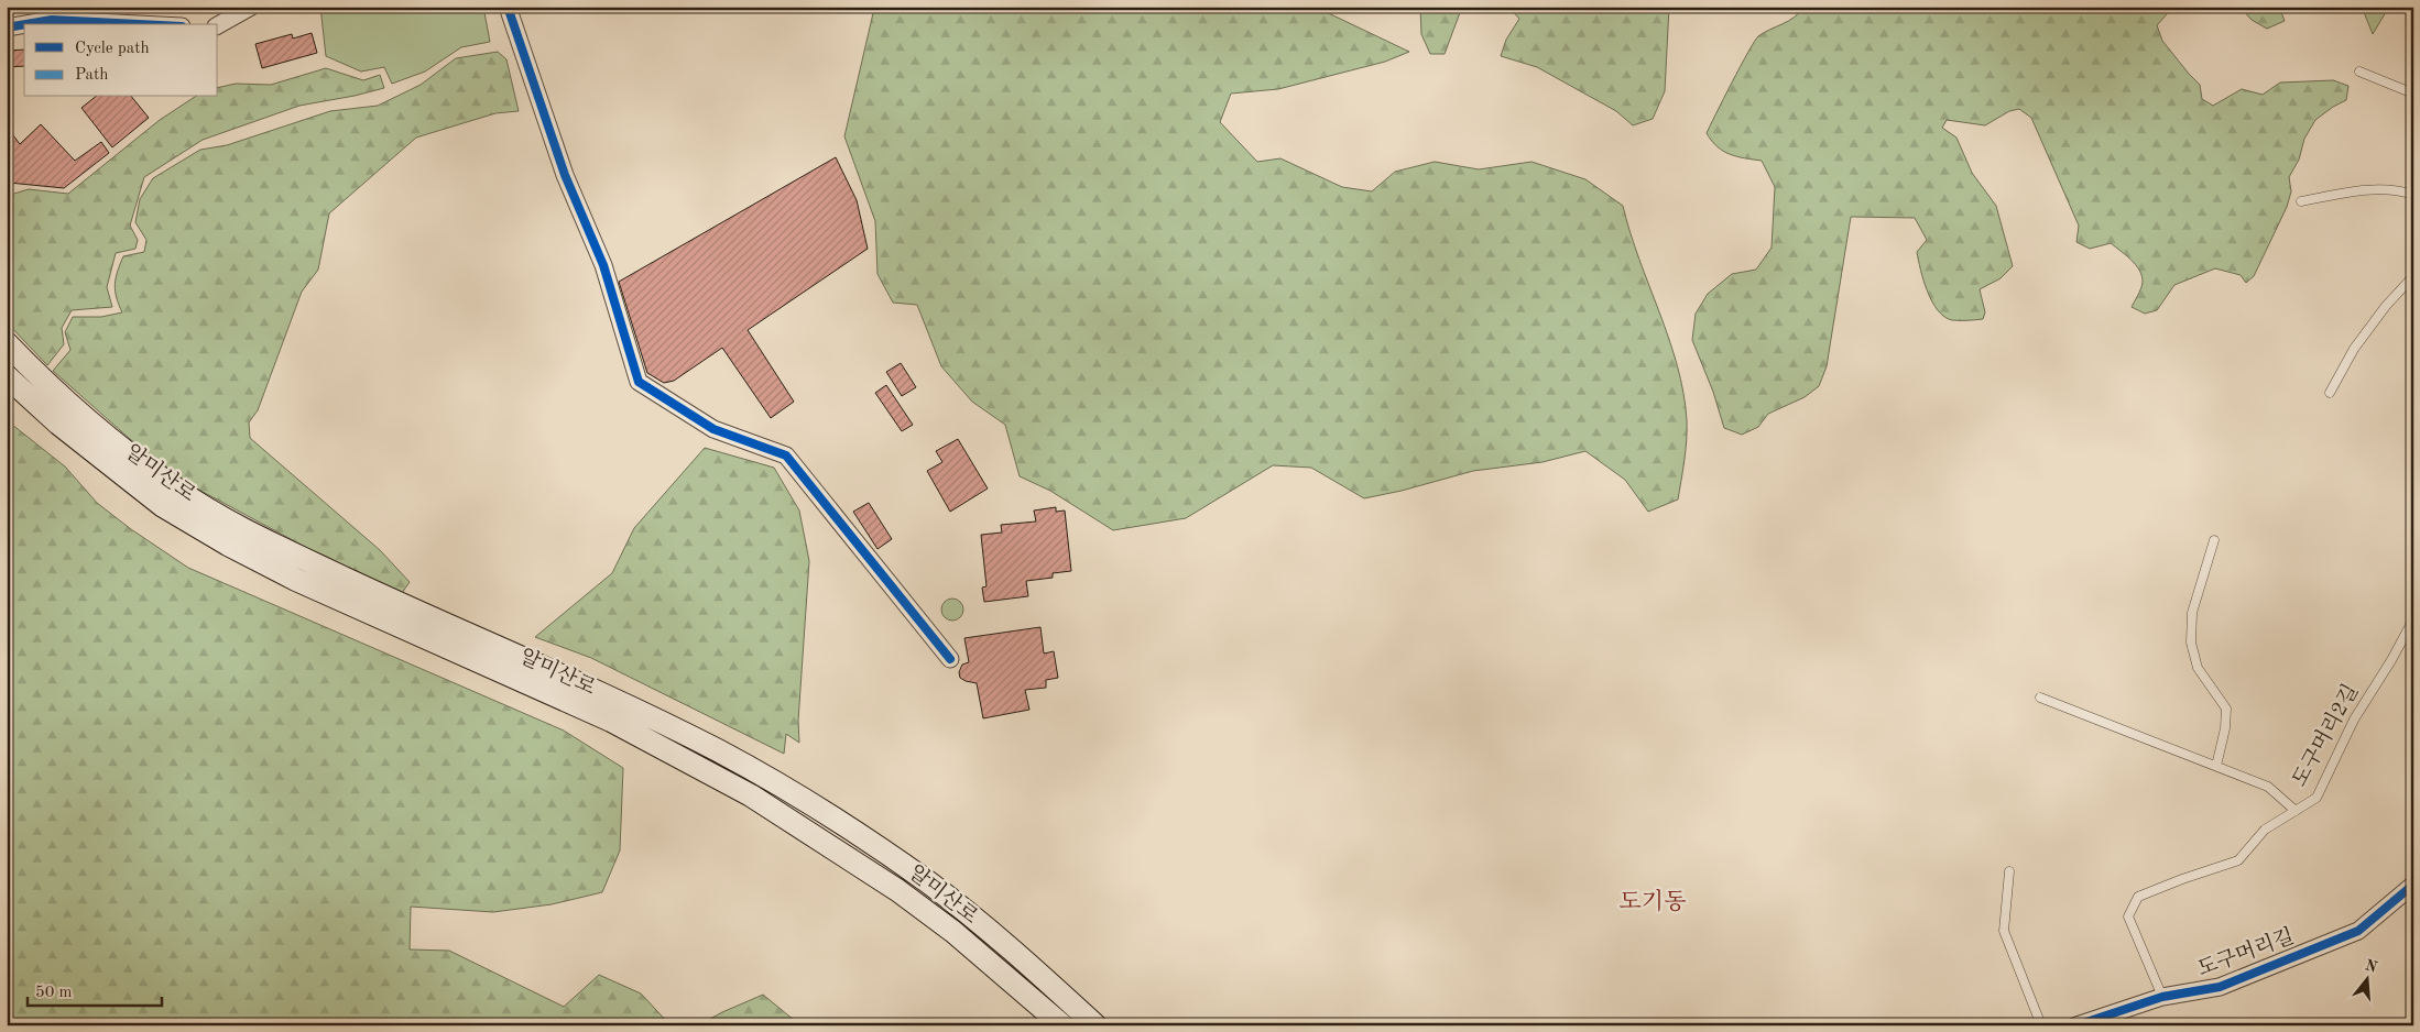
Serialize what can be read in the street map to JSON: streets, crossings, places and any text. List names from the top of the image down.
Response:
{
  "streets": {
    "main road": ["알미산로"],
    "street": ["도구머리길"],
    "lane": ["도구머리2길"]
  },
  "crossings": [
    ["도구머리2길", "도구머리길"]
  ],
  "districts": ["도기동"],
  "legend": ["Cycle path", "Path"],
  "scale_bar": "50 m",
  "north": "top"
}
